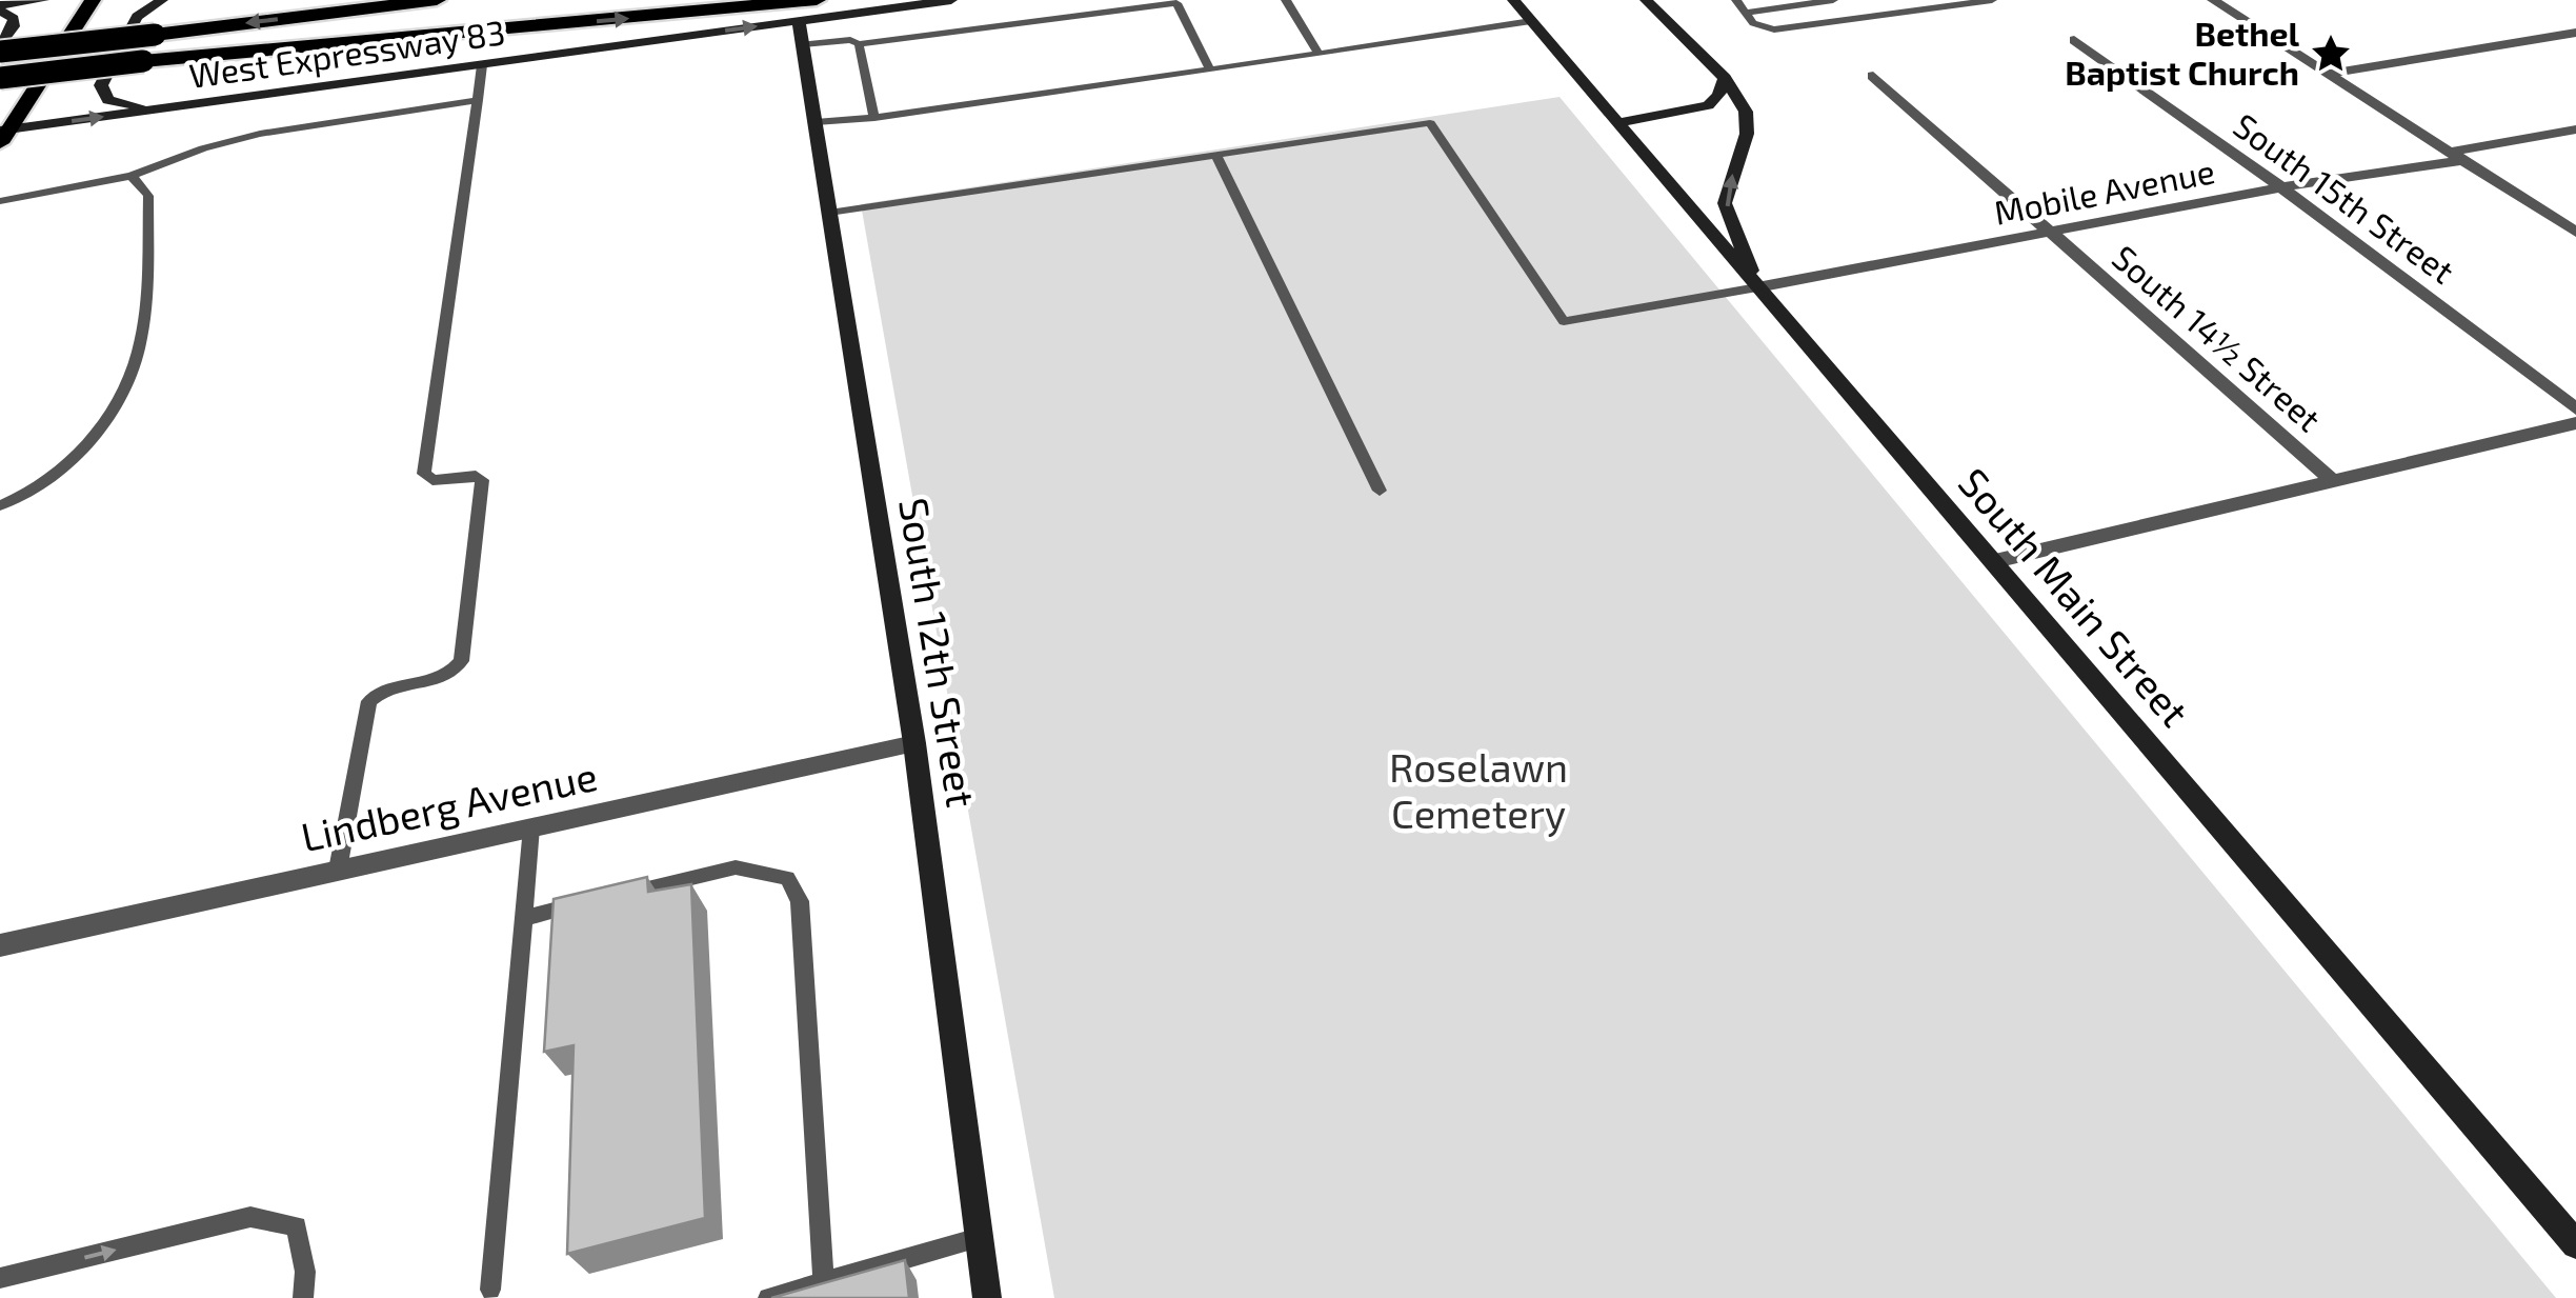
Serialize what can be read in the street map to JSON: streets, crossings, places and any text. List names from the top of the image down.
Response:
{
  "streets": {
    "street": [
      "West Expressway 83",
      "Mobile Avenue",
      "South 15th Street",
      "South 14½ Street",
      "South Main Street",
      "South 12th Street",
      "Lindberg Avenue"
    ]
  },
  "crossings": [
    ["West Expressway 83", "South 12th Street"],
    ["Mobile Avenue", "South 15th Street"],
    ["Mobile Avenue", "South 14½ Street"],
    ["Mobile Avenue", "South Main Street"],
    ["South 12th Street", "Lindberg Avenue"]
  ],
  "one_way": ["West Expressway 83"],
  "parks": ["Roselawn Cemetery"],
  "places": {
    "place": ["Bethel Baptist Church"]
  }
}
